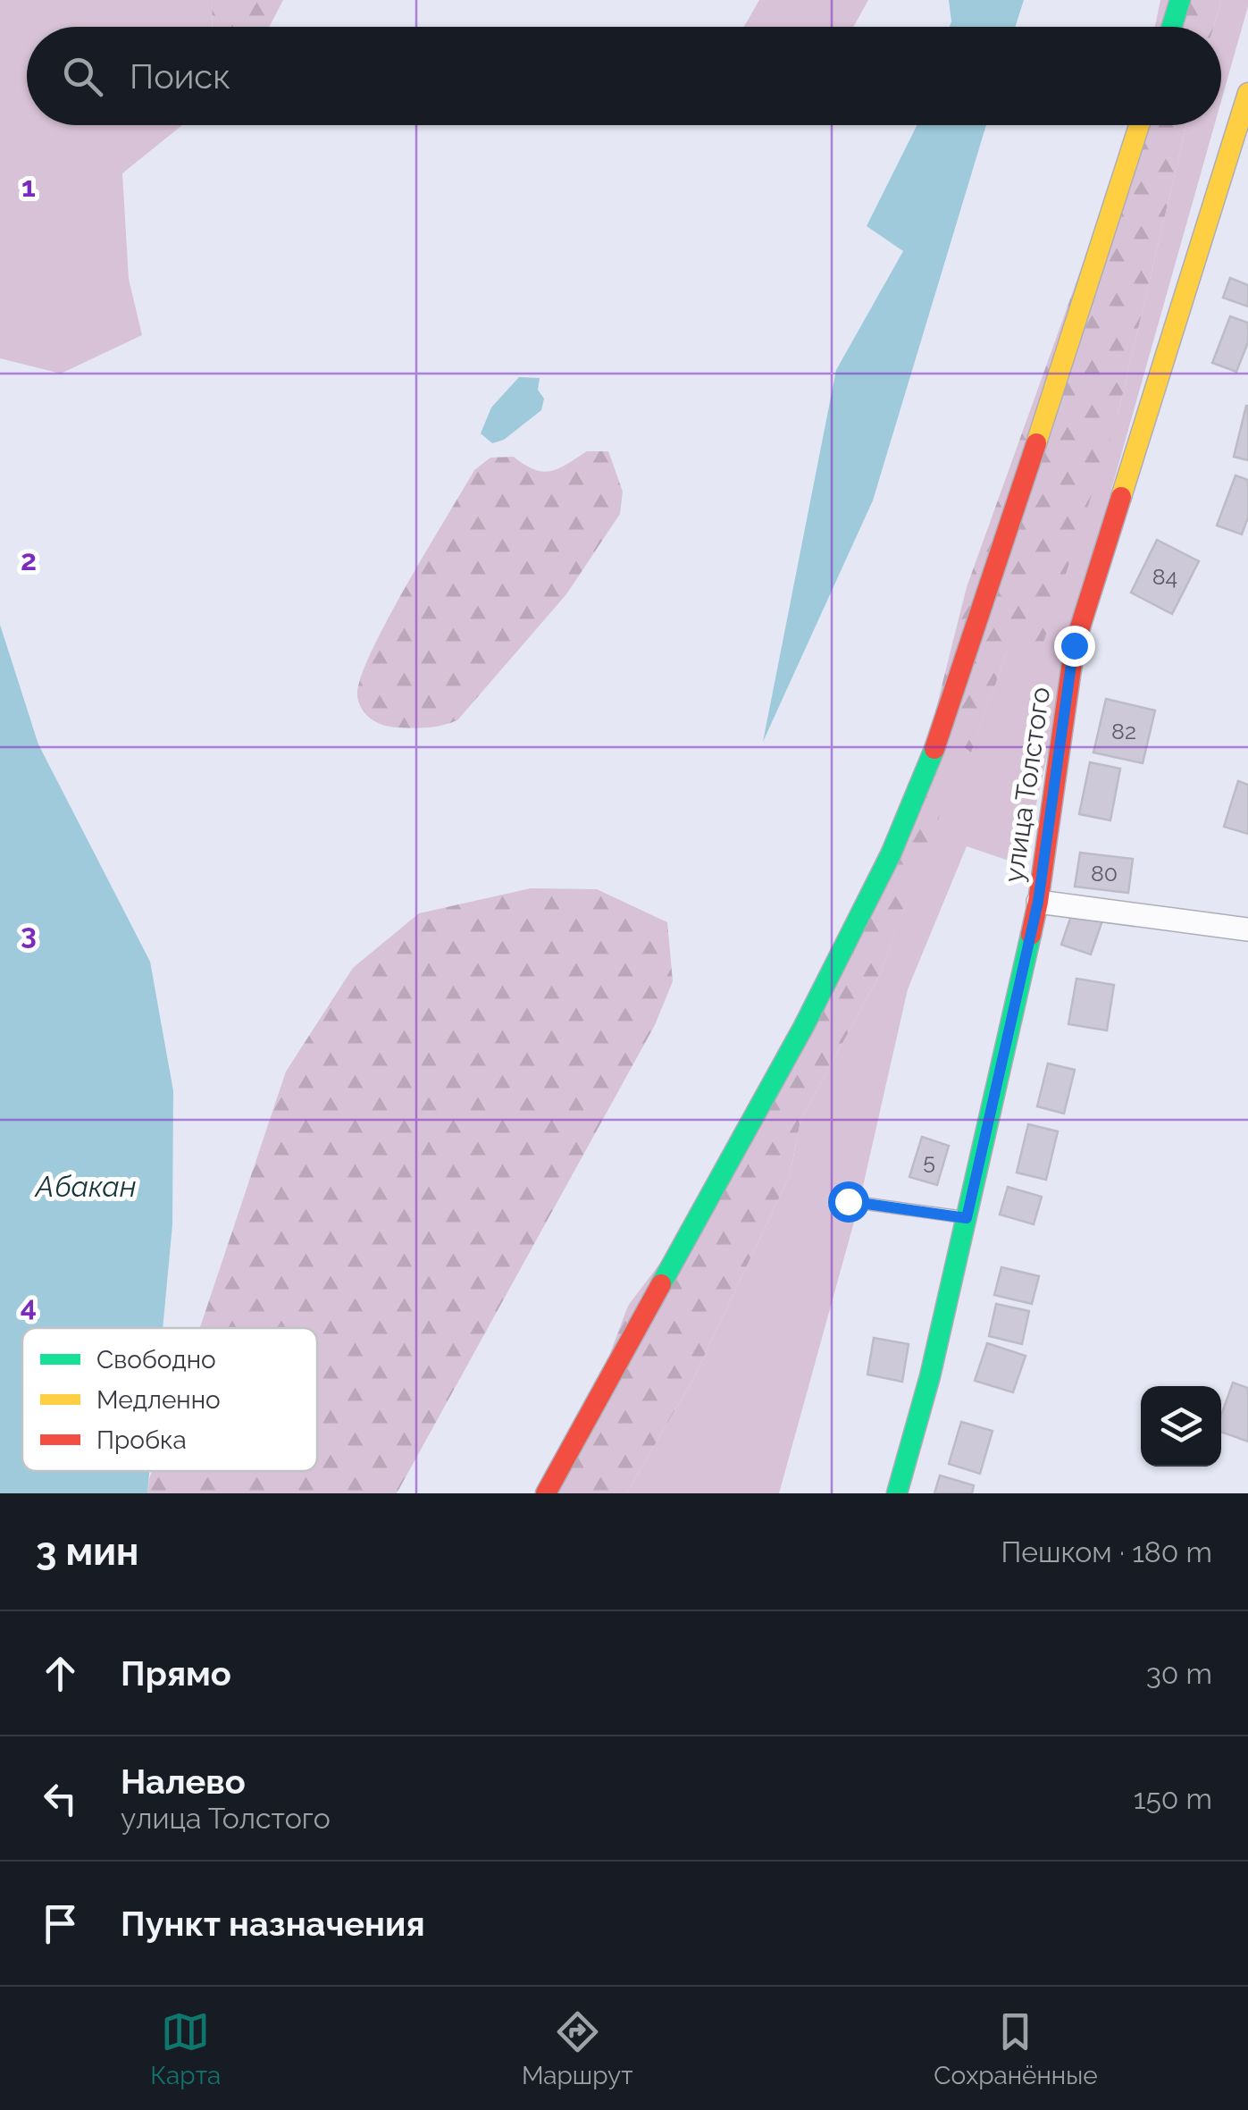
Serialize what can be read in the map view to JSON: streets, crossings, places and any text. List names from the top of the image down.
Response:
{
  "streets": {
    "street": ["улица Толстого"]
  },
  "water": ["Абакан"],
  "house_numbers": [
    "84",
    "82",
    "80",
    "5"
  ],
  "legend": ["Свободно", "Медленно", "Пробка"],
  "page": {
    "search": "Поиск",
    "heading": ["3 мин", "Пешком · 180 m"],
    "list": [
      ["Прямо", "30 m"],
      ["Налево", "улица Толстого", "150 m"],
      "Пункт назначения"
    ],
    "nav": ["Карта", "Маршрут", "Сохранённые"]
  },
  "grid": {
    "rows": [
      "1",
      "2",
      "3",
      "4"
    ]
  }
}
